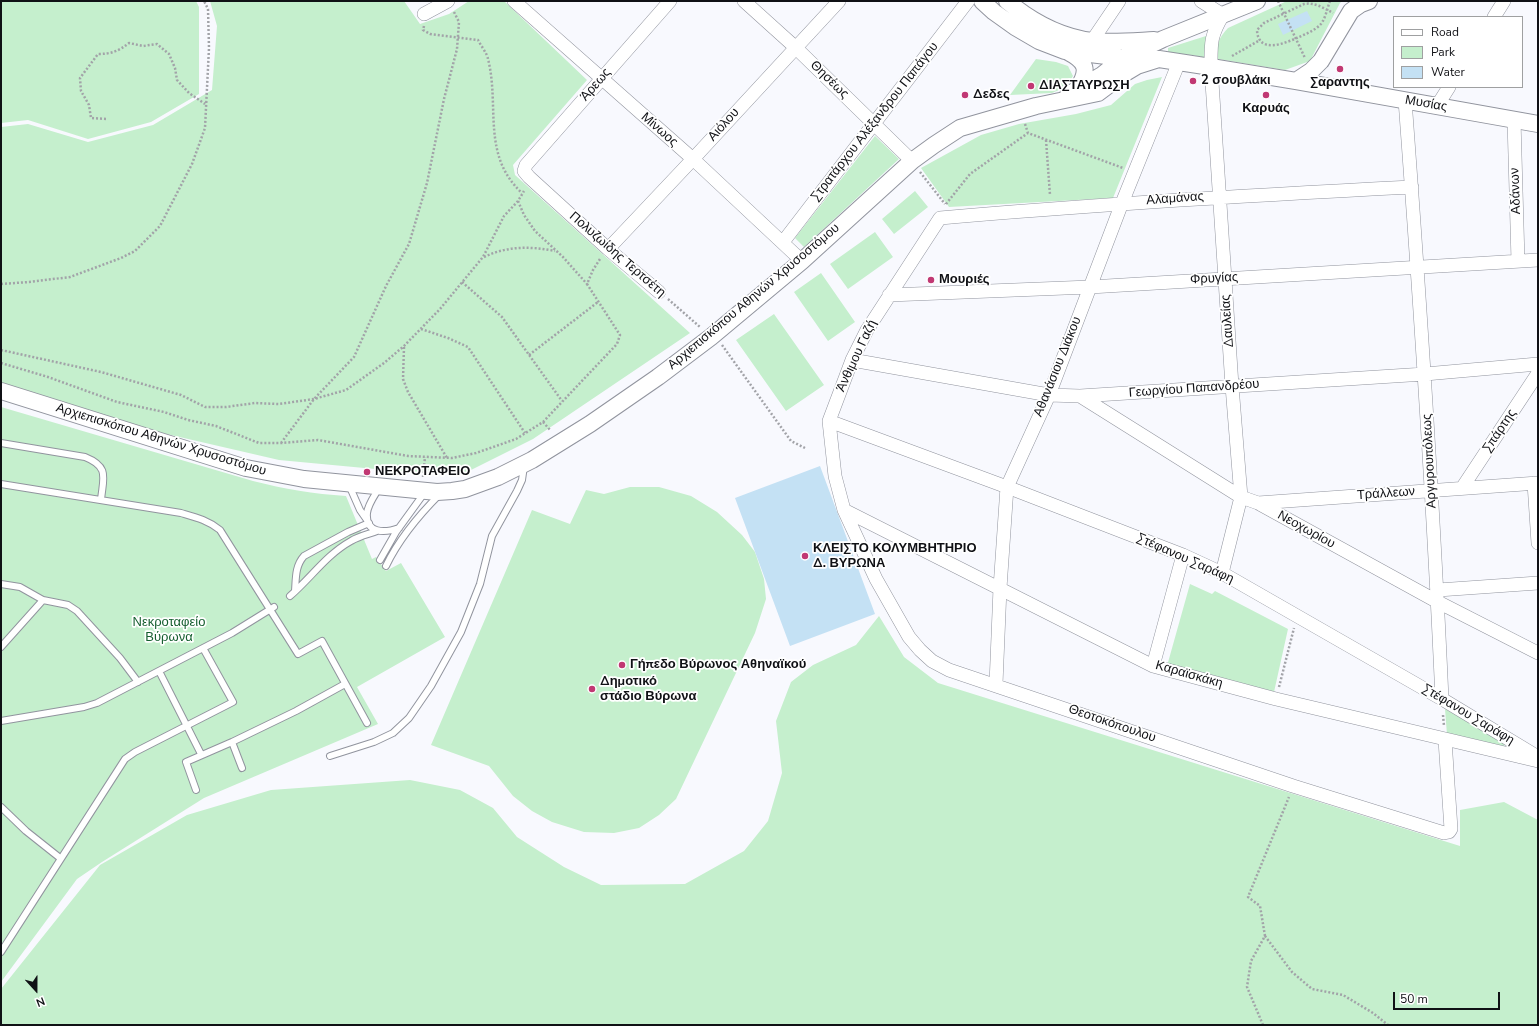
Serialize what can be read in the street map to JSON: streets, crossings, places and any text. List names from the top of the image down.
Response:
{
  "streets": {
    "street": [
      "Θησέως",
      "Άρεως",
      "Μυσίας",
      "Στρατάρχου Αλέξανδρου Παπάγου",
      "Αιόλου",
      "Μίνωος",
      "Αδάνων",
      "Αλαμάνας",
      "Πολυζωίδης Τερτσέτη",
      "Φρυγίας",
      "Αρχιεπισκόπου Αθηνών Χρυσοστόμου",
      "Δαυλείας",
      "Άνθιμου Γαζή",
      "Αθανάσιου Διάκου",
      "Γεωργίου Παπανδρέου",
      "Σπάρτης",
      "Αργυρουπόλεως",
      "Τράλλεων",
      "Νεοχωρίου",
      "Στέφανου Σαράφη",
      "Καραϊσκάκη",
      "Θεοτοκόπουλου"
    ]
  },
  "crossings": [
    ["Θησέως", "Στρατάρχου Αλέξανδρου Παπάγου"],
    ["Θησέως", "Αιόλου"],
    ["Θησέως", "Αρχιεπισκόπου Αθηνών Χρυσοστόμου"],
    ["Άρεως", "Μίνωος"],
    ["Άρεως", "Πολυζωίδης Τερτσέτη"],
    ["Μυσίας", "Αδάνων"],
    ["Μυσίας", "Αρχιεπισκόπου Αθηνών Χρυσοστόμου"],
    ["Μυσίας", "Δαυλείας"],
    ["Μυσίας", "Αθανάσιου Διάκου"],
    ["Μυσίας", "Αργυρουπόλεως"],
    ["Στρατάρχου Αλέξανδρου Παπάγου", "Μίνωος"],
    ["Αιόλου", "Μίνωος"],
    ["Αιόλου", "Πολυζωίδης Τερτσέτη"],
    ["Μίνωος", "Αρχιεπισκόπου Αθηνών Χρυσοστόμου"],
    ["Αδάνων", "Φρυγίας"],
    ["Αλαμάνας", "Δαυλείας"],
    ["Αλαμάνας", "Άνθιμου Γαζή"],
    ["Αλαμάνας", "Αθανάσιου Διάκου"],
    ["Αλαμάνας", "Αργυρουπόλεως"],
    ["Πολυζωίδης Τερτσέτη", "Αρχιεπισκόπου Αθηνών Χρυσοστόμου"],
    ["Φρυγίας", "Δαυλείας"],
    ["Φρυγίας", "Άνθιμου Γαζή"],
    ["Φρυγίας", "Αθανάσιου Διάκου"],
    ["Φρυγίας", "Αργυρουπόλεως"],
    ["Δαυλείας", "Γεωργίου Παπανδρέου"],
    ["Δαυλείας", "Νεοχωρίου"],
    ["Δαυλείας", "Στέφανου Σαράφη"],
    ["Άνθιμου Γαζή", "Γεωργίου Παπανδρέου"],
    ["Άνθιμου Γαζή", "Στέφανου Σαράφη"],
    ["Άνθιμου Γαζή", "Καραϊσκάκη"],
    ["Άνθιμου Γαζή", "Θεοτοκόπουλου"],
    ["Αθανάσιου Διάκου", "Γεωργίου Παπανδρέου"],
    ["Αθανάσιου Διάκου", "Στέφανου Σαράφη"],
    ["Αθανάσιου Διάκου", "Καραϊσκάκη"],
    ["Αθανάσιου Διάκου", "Θεοτοκόπουλου"],
    ["Γεωργίου Παπανδρέου", "Αργυρουπόλεως"],
    ["Γεωργίου Παπανδρέου", "Νεοχωρίου"],
    ["Σπάρτης", "Τράλλεων"],
    ["Αργυρουπόλεως", "Τράλλεων"],
    ["Αργυρουπόλεως", "Νεοχωρίου"],
    ["Αργυρουπόλεως", "Στέφανου Σαράφη"],
    ["Τράλλεων", "Νεοχωρίου"],
    ["Καραϊσκάκη", "Θεοτοκόπουλου"]
  ],
  "parks": ["Νεκροταφείο Βύρωνα"],
  "places": [
    "Σαραντης",
    "2 σουβλάκι",
    "ΔΙΑΣΤΑΥΡΩΣΗ",
    "Δεδες",
    "Καρυάς",
    "Μουριές",
    "ΝΕΚΡΟΤΑΦΕΙΟ",
    "ΚΛΕΙΣΤΟ ΚΟΛΥΜΒΗΤΗΡΙΟ Δ. ΒΥΡΩΝΑ",
    "Γήπεδο Βύρωνος Αθηναϊκού",
    "Δημοτικό στάδιο Βύρωνα"
  ],
  "legend": ["Road", "Park", "Water"],
  "scale_bar": "50 m",
  "north": "bottom"
}
